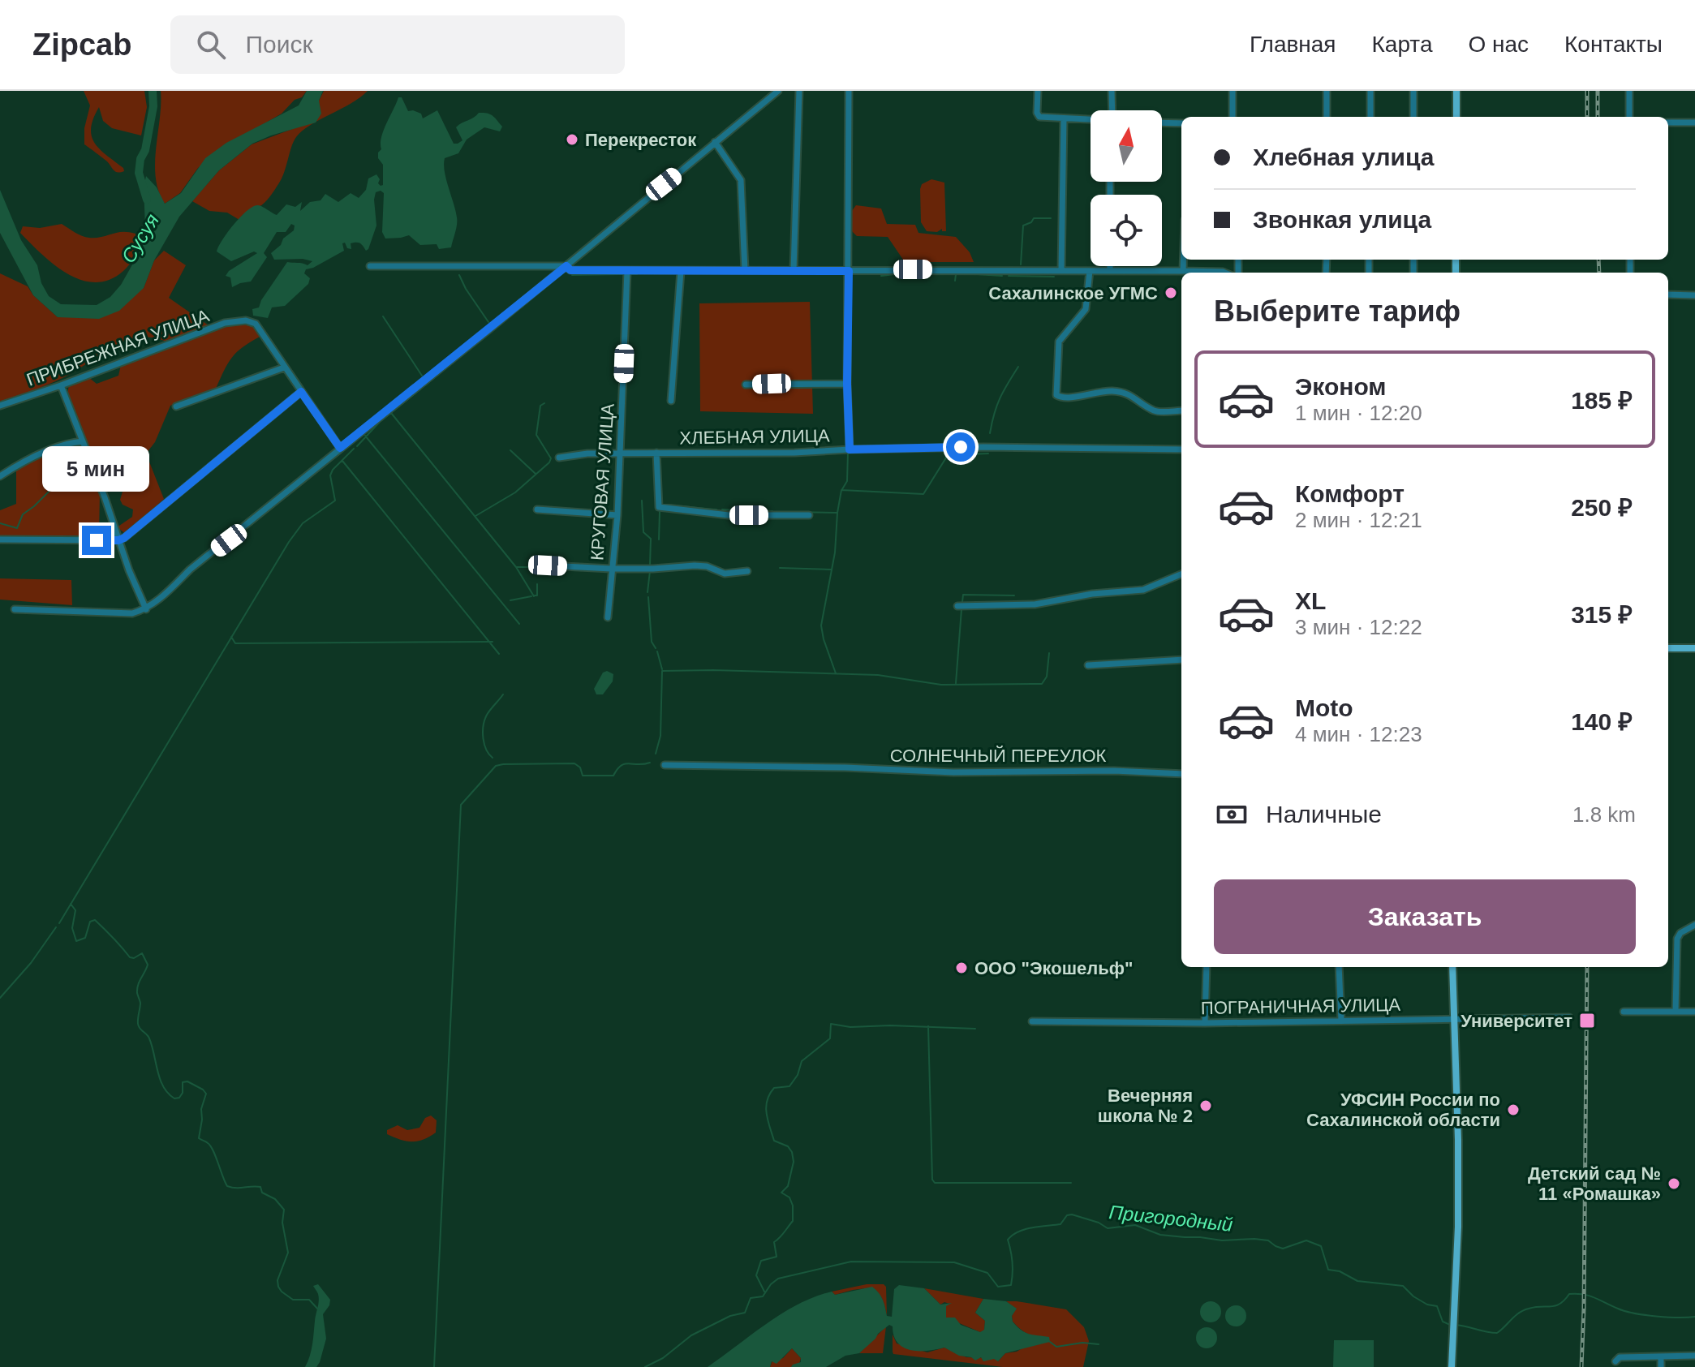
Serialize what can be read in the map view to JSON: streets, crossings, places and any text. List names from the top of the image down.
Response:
{
  "streets": {
    "street": [
      "ПРИБРЕЖНАЯ УЛИЦА",
      "ХЛЕБНАЯ УЛИЦА",
      "КРУГОВАЯ УЛИЦА",
      "СОЛНЕЧНЫЙ ПЕРЕУЛОК",
      "ПОГРАНИЧНАЯ УЛИЦА"
    ]
  },
  "crossings": [
    ["ХЛЕБНАЯ УЛИЦА", "КРУГОВАЯ УЛИЦА"]
  ],
  "water": ["Сусуя", "Пригородный"],
  "places": {
    "other": [
      "Перекресток",
      "Сахалинское УГМС",
      "ООО \"Экошельф\"",
      "Вечерняя школа № 2",
      "УФСИН России по Сахалинской области",
      "Детский сад № 11 «Ромашка»"
    ],
    "transit": ["Университет"]
  },
  "north": "top",
  "page": {
    "header": "Zipcab",
    "search": "Поиск",
    "nav": [
      "Главная",
      "Карта",
      "О нас",
      "Контакты"
    ],
    "banner": ["Хлебная улица", "Звонкая улица"],
    "heading": "Выберите тариф",
    "list": [
      {
        "name": "Эконом",
        "note": "1 мин · 12:20",
        "value": "185 ₽"
      },
      {
        "name": "Комфорт",
        "note": "2 мин · 12:21",
        "value": "250 ₽"
      },
      {
        "name": "XL",
        "note": "3 мин · 12:22",
        "value": "315 ₽"
      },
      {
        "name": "Moto",
        "note": "4 мин · 12:23",
        "value": "140 ₽"
      }
    ],
    "bubble": "5 мин",
    "pay": ["Наличные", "1.8 km"],
    "buttons": "Заказать"
  }
}
